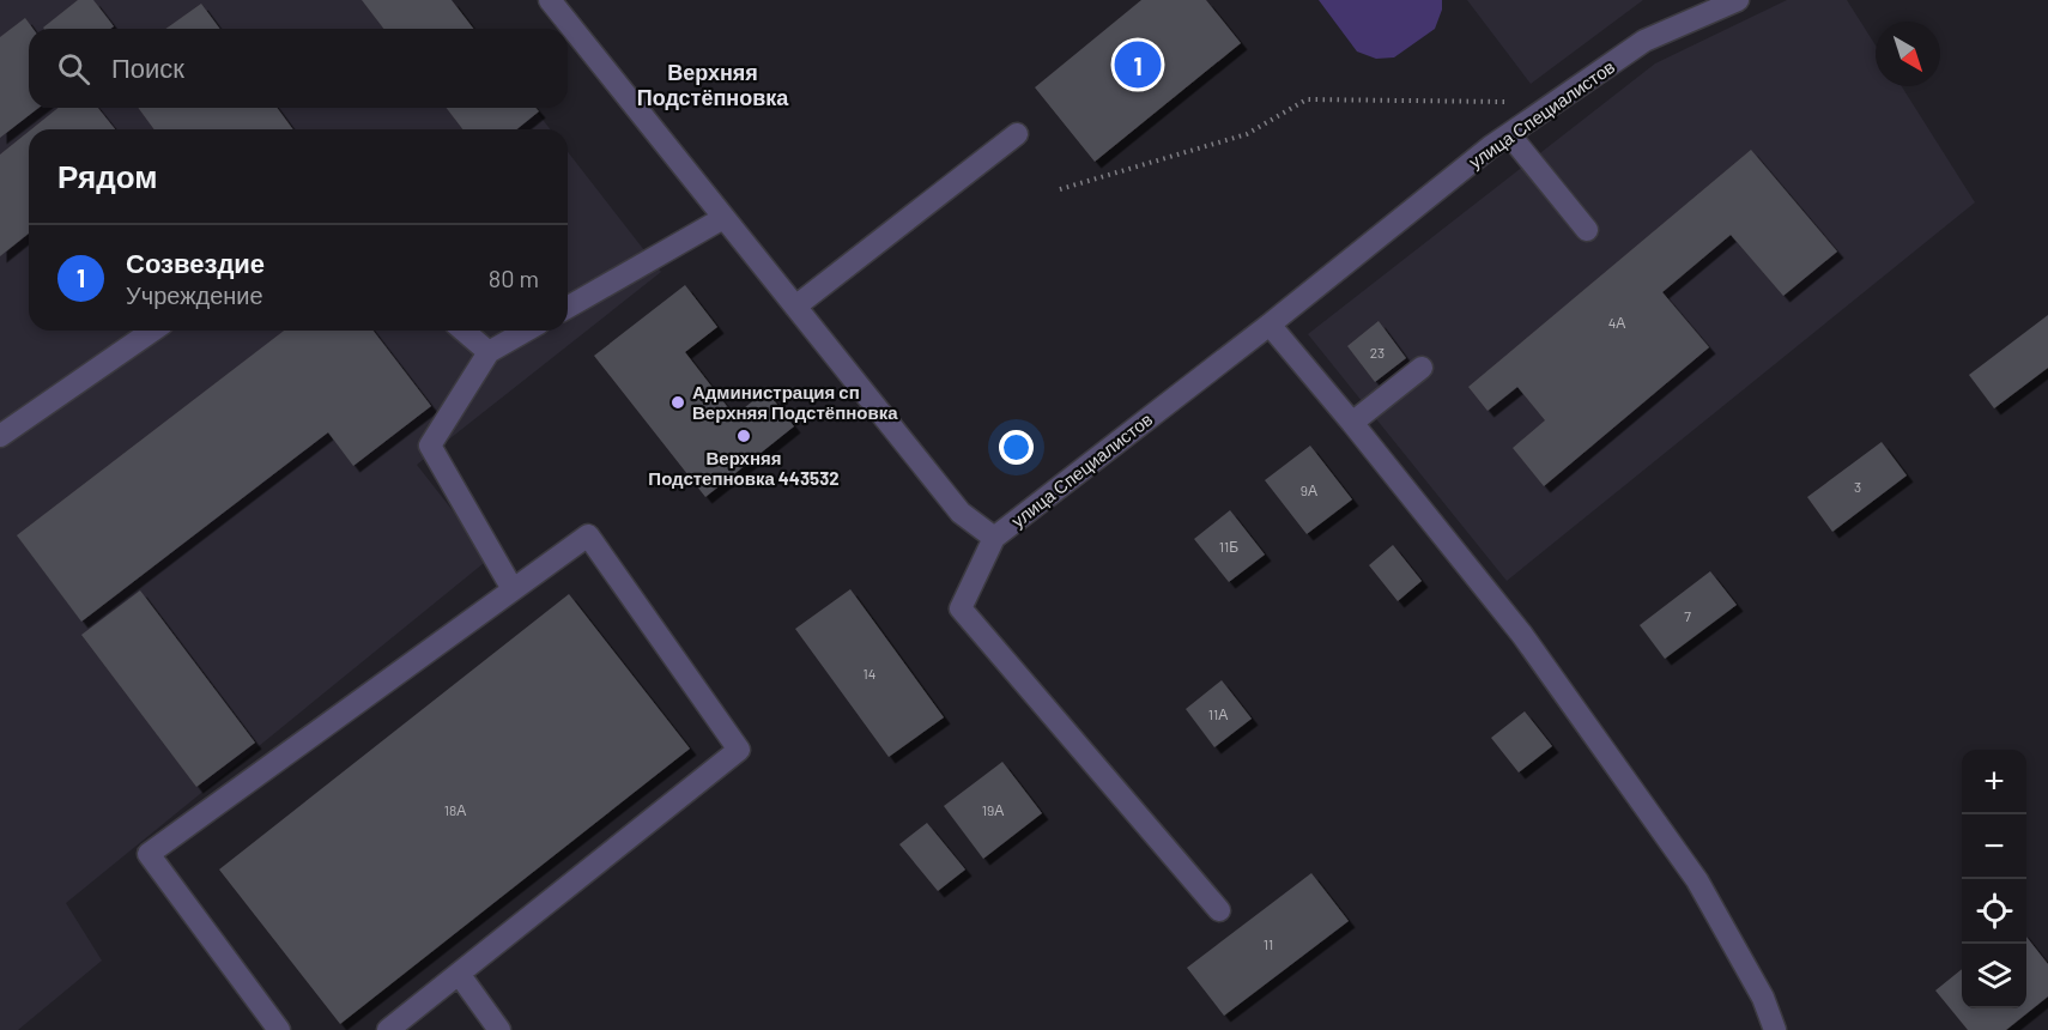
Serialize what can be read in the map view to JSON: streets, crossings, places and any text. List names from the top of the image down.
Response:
{
  "streets": {
    "street": ["улица Специалистов"]
  },
  "districts": ["Верхняя Подстёпновка"],
  "places": ["Администрация сп Верхняя Подстёпновка", "Верхняя Подстепновка 443532"],
  "house_numbers": [
    "4А",
    "23",
    "3",
    "9А",
    "11Б",
    "7",
    "14",
    "11А",
    "18А",
    "19А",
    "11"
  ],
  "north": "bottom right",
  "page": {
    "search": "Поиск",
    "pins": "1",
    "heading": "Рядом",
    "list": [
      {
        "mark": "1",
        "name": "Созвездие",
        "note": "Учреждение",
        "value": "80 m"
      }
    ],
    "map_buttons": ["+", "−"]
  }
}
